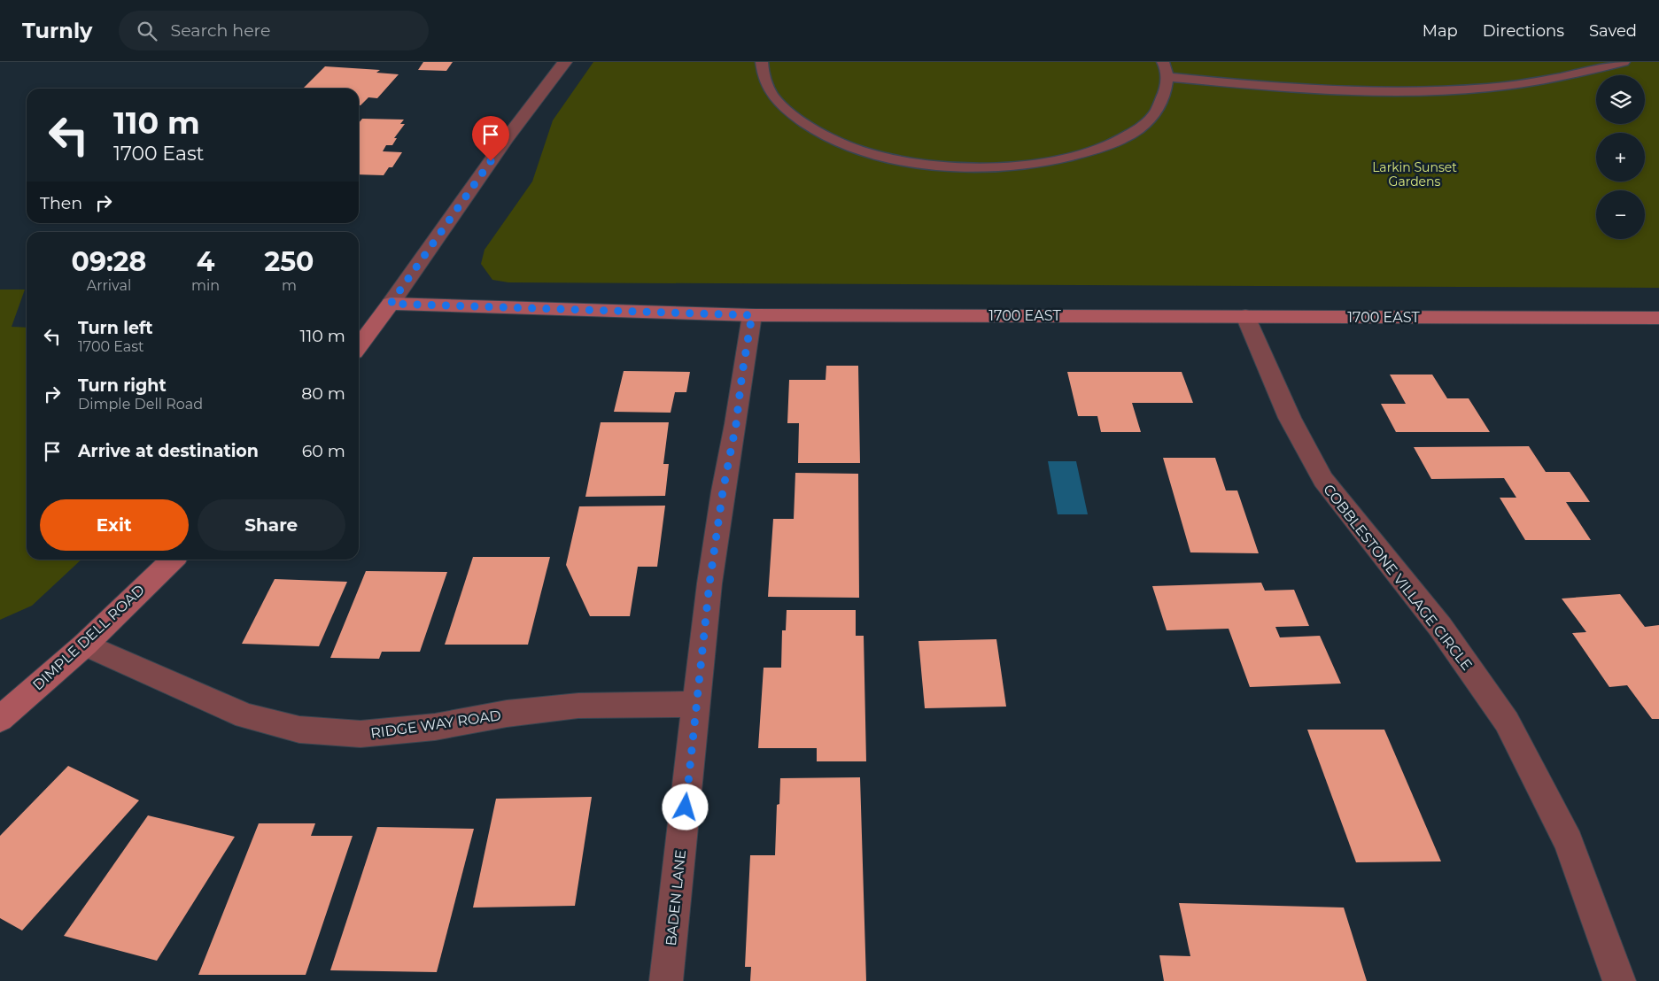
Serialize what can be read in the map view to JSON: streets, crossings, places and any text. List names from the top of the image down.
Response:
{
  "streets": {
    "main road": ["1700 EAST", "DIMPLE DELL ROAD"],
    "street": ["COBBLESTONE VILLAGE CIRCLE", "RIDGE WAY ROAD", "BADEN LANE"]
  },
  "crossings": [
    ["1700 EAST", "COBBLESTONE VILLAGE CIRCLE"],
    ["1700 EAST", "BADEN LANE"],
    ["DIMPLE DELL ROAD", "RIDGE WAY ROAD"],
    ["RIDGE WAY ROAD", "BADEN LANE"]
  ],
  "parks": ["Larkin Sunset Gardens"],
  "page": {
    "header": "Turnly",
    "search": "Search here",
    "nav": ["Map", "Directions", "Saved"],
    "map_buttons": ["+", "−"],
    "turn": ["110 m", "1700 East"],
    "then": "Then",
    "eta": [
      "09:28",
      "Arrival",
      "4",
      "min",
      "250",
      "m"
    ],
    "list": [
      {
        "name": "Turn left",
        "note": "1700 East",
        "value": "110 m"
      },
      {
        "name": "Turn right",
        "note": "Dimple Dell Road",
        "value": "80 m"
      },
      {
        "name": "Arrive at destination",
        "value": "60 m"
      }
    ],
    "buttons": ["Exit", "Share"]
  }
}
